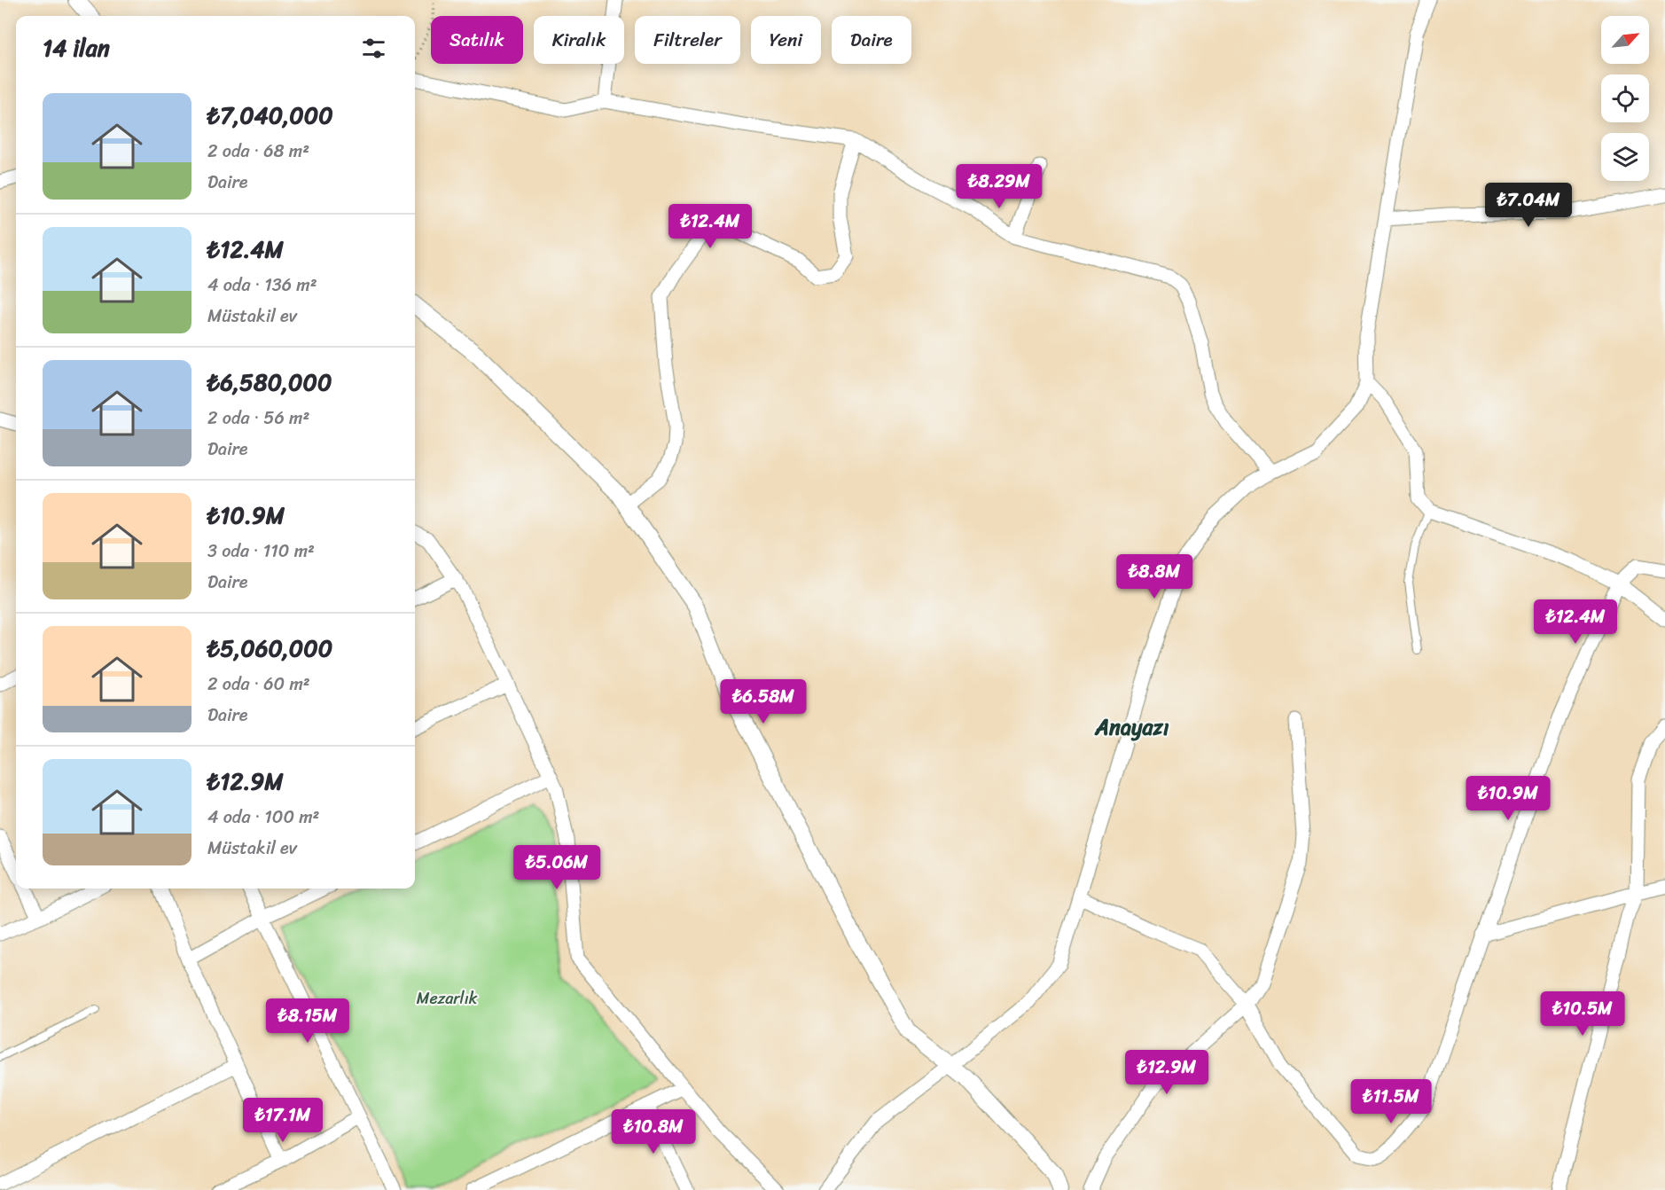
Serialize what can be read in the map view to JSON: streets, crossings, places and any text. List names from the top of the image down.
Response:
{
  "districts": ["Anayazı"],
  "parks": ["Mezarlık"],
  "north": "top right",
  "page": {
    "chip": [
      "Satılık",
      "Kiralık",
      "Filtreler",
      "Yeni",
      "Daire"
    ],
    "heading": "14 ilan",
    "list": [
      {
        "name": "₺7,040,000",
        "note": "2 oda · 68 m² · Daire"
      },
      {
        "name": "₺12.4M",
        "note": "4 oda · 136 m² · Müstakil ev"
      },
      {
        "name": "₺6,580,000",
        "note": "2 oda · 56 m² · Daire"
      },
      {
        "name": "₺10.9M",
        "note": "3 oda · 110 m² · Daire"
      },
      {
        "name": "₺5,060,000",
        "note": "2 oda · 60 m² · Daire"
      },
      {
        "name": "₺12.9M",
        "note": "4 oda · 100 m² · Müstakil ev"
      }
    ],
    "price": [
      "₺8.29M",
      "₺7.04M",
      "₺12.4M",
      "₺8.8M",
      "₺12.4M",
      "₺6.58M",
      "₺10.9M",
      "₺5.06M",
      "₺10.5M",
      "₺8.15M",
      "₺12.9M",
      "₺11.5M",
      "₺17.1M",
      "₺10.8M"
    ]
  }
}
